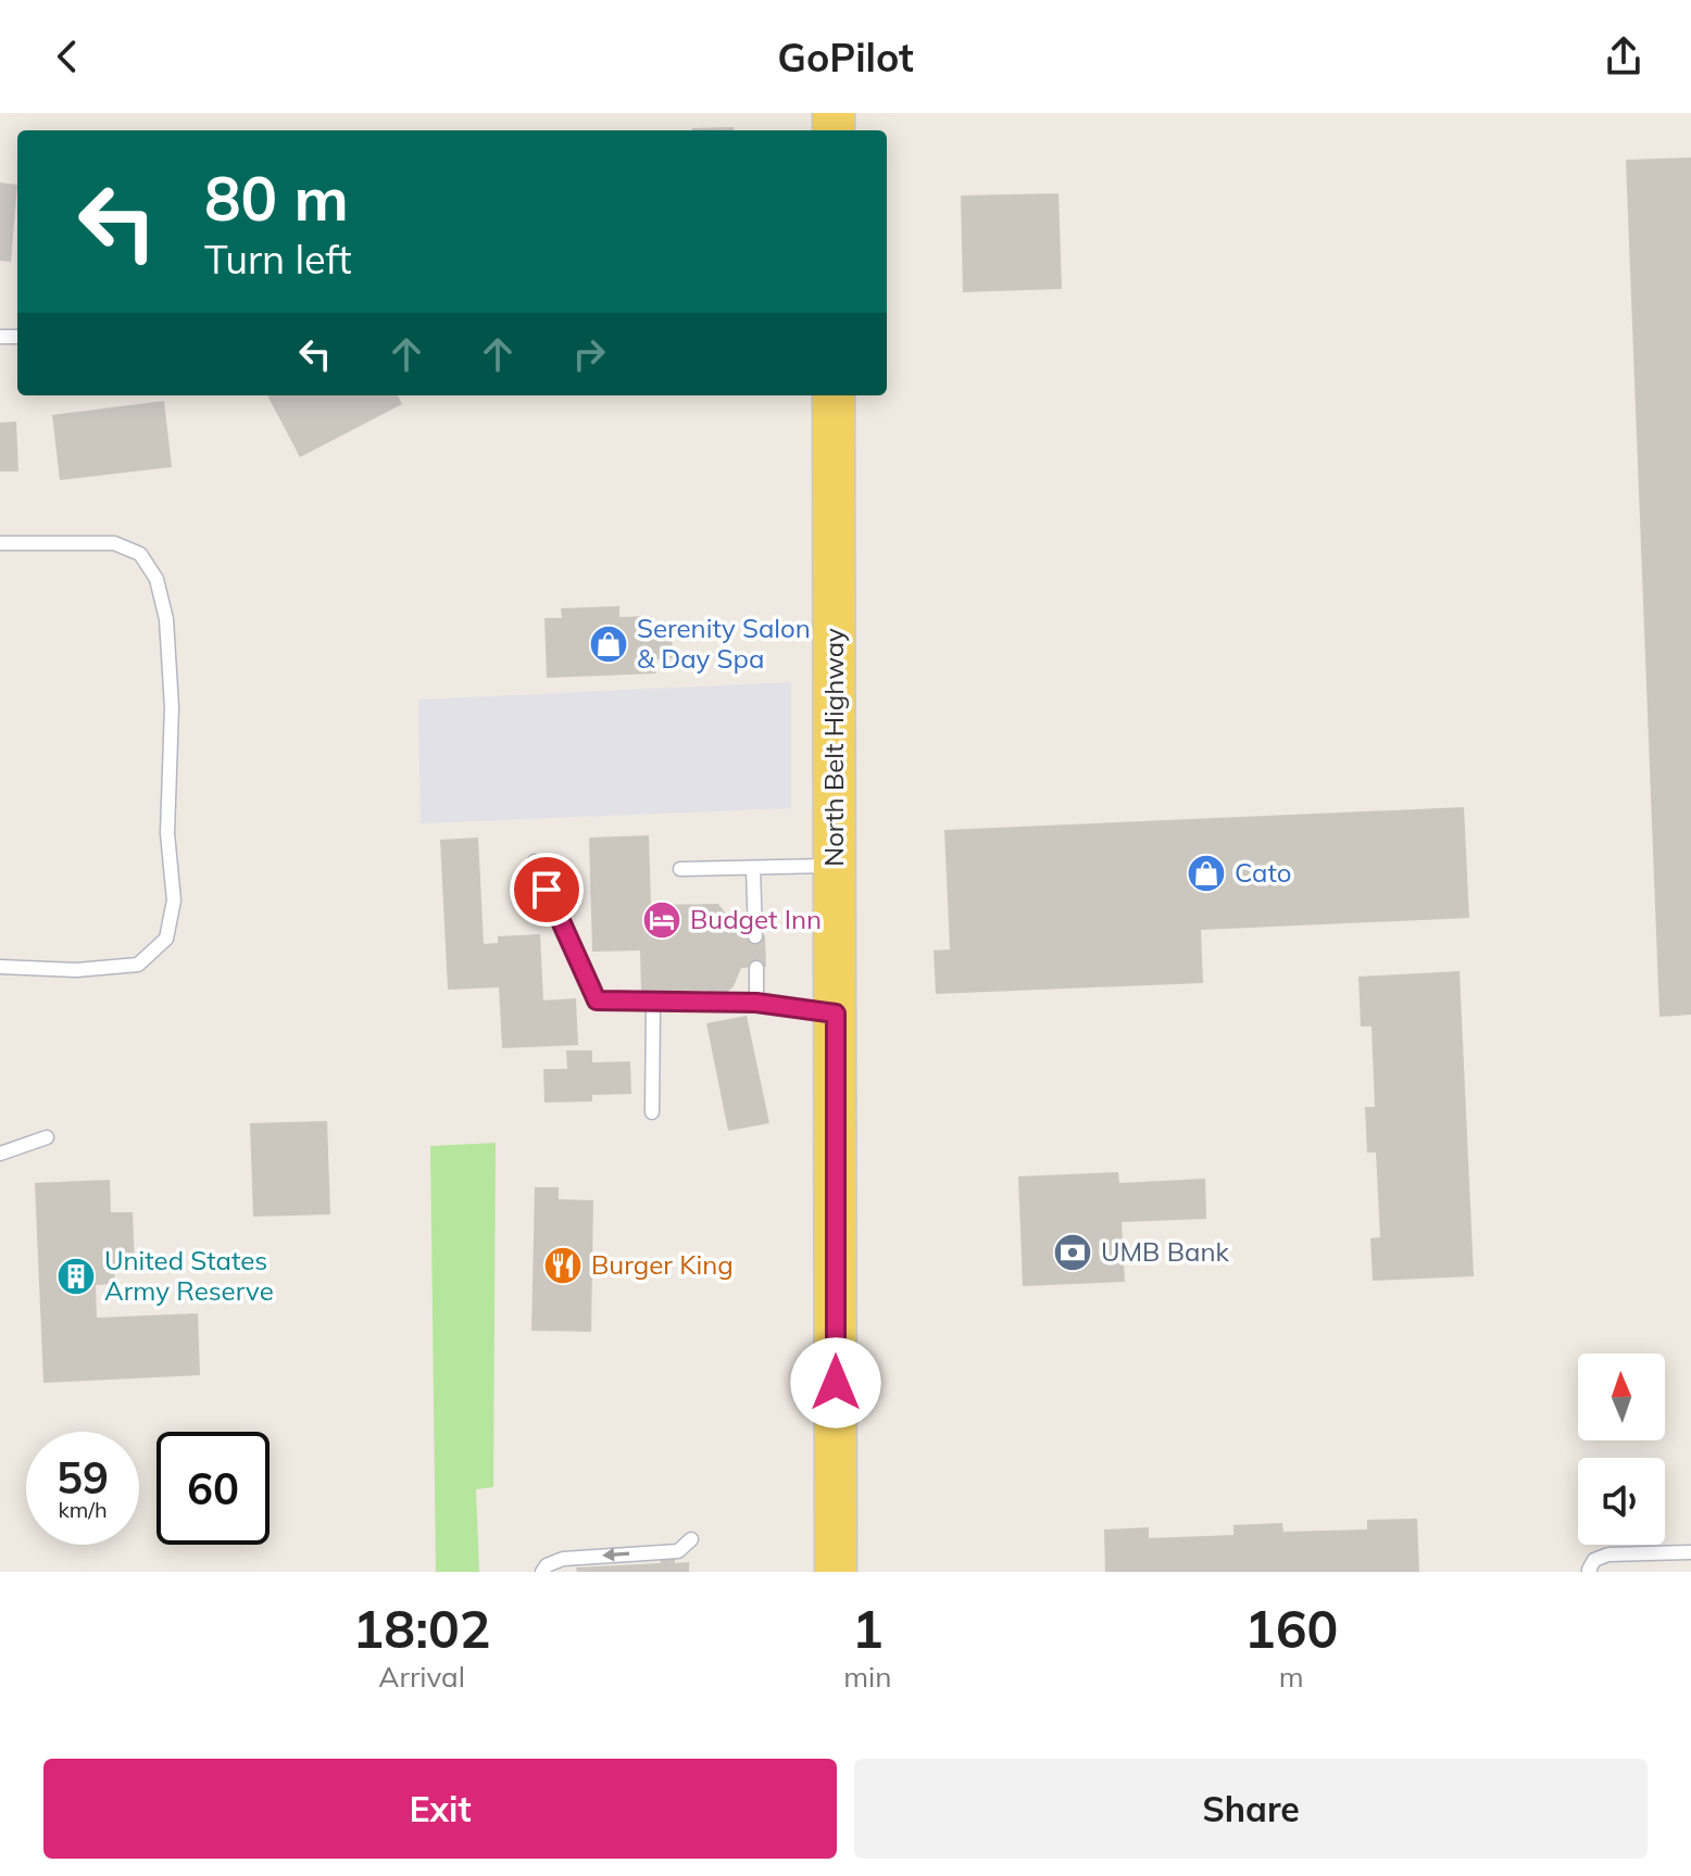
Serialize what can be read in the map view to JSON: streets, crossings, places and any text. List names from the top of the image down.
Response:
{
  "streets": {
    "main road": ["North Belt Highway"]
  },
  "places": {
    "shop": ["Serenity Salon & Day Spa", "Cato"],
    "hotel": ["Budget Inn"],
    "bank": ["UMB Bank"],
    "restaurant": ["Burger King"],
    "building": ["United States Army Reserve"]
  },
  "north": "top",
  "page": {
    "header": "GoPilot",
    "turn": ["80 m", "Turn left"],
    "speed": "59 km/h",
    "limit": "60",
    "eta": [
      "18:02",
      "Arrival",
      "1",
      "min",
      "160",
      "m"
    ],
    "buttons": ["Exit", "Share"]
  }
}
